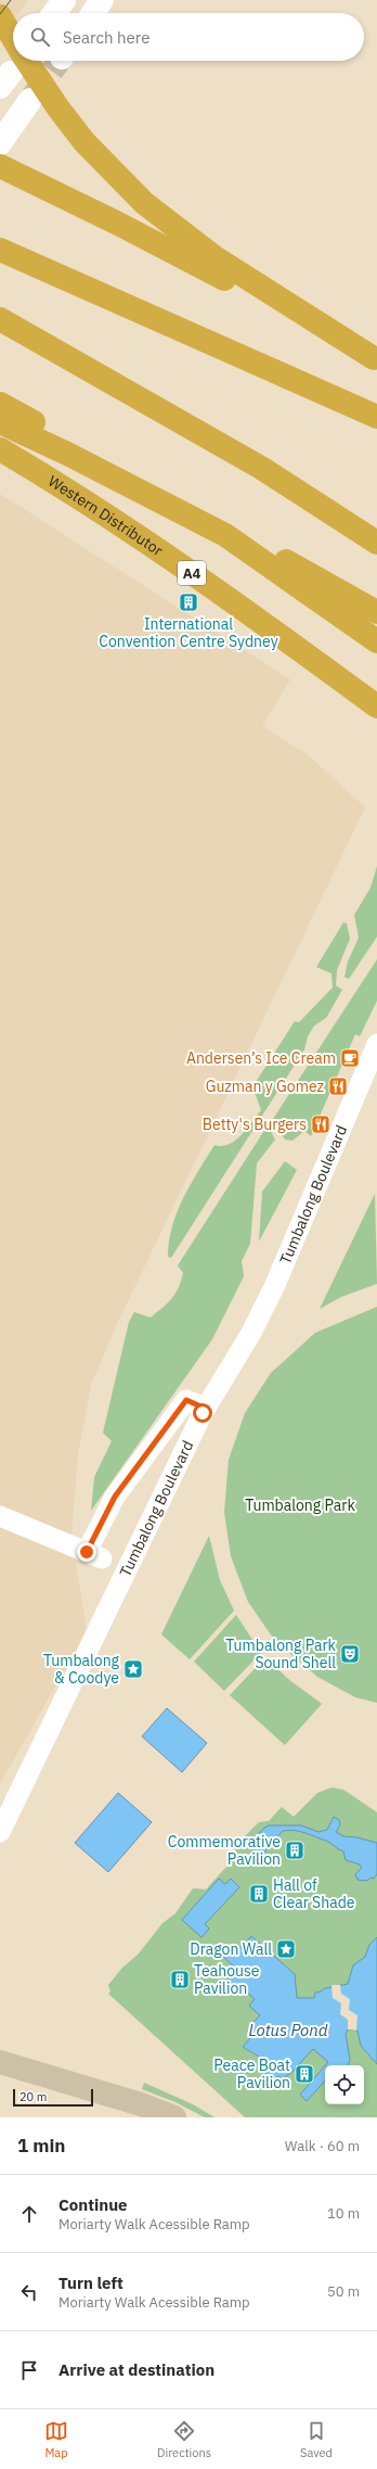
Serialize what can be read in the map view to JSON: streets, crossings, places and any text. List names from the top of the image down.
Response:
{
  "streets": {
    "highway": ["Western Distributor", "A4"],
    "street": ["Tumbalong Boulevard"]
  },
  "water": ["Lotus Pond"],
  "parks": ["Tumbalong Park"],
  "places": {
    "building": [
      "International Convention Centre Sydney",
      "Commemorative Pavilion",
      "Hall of Clear Shade",
      "Teahouse Pavilion",
      "Peace Boat Pavilion"
    ],
    "cafe": ["Andersen’s Ice Cream"],
    "restaurant": ["Guzman y Gomez", "Betty's Burgers"],
    "theatre": ["Tumbalong Park Sound Shell"],
    "place": ["Tumbalong & Coodye", "Dragon Wall"]
  },
  "scale_bar": "20 m",
  "page": {
    "search": "Search here",
    "scale": "20 m",
    "heading": ["1 min", "Walk · 60 m"],
    "list": [
      ["Continue", "Moriarty Walk Acessible Ramp", "10 m"],
      ["Turn left", "Moriarty Walk Acessible Ramp", "50 m"],
      "Arrive at destination"
    ],
    "nav": ["Map", "Directions", "Saved"]
  }
}
